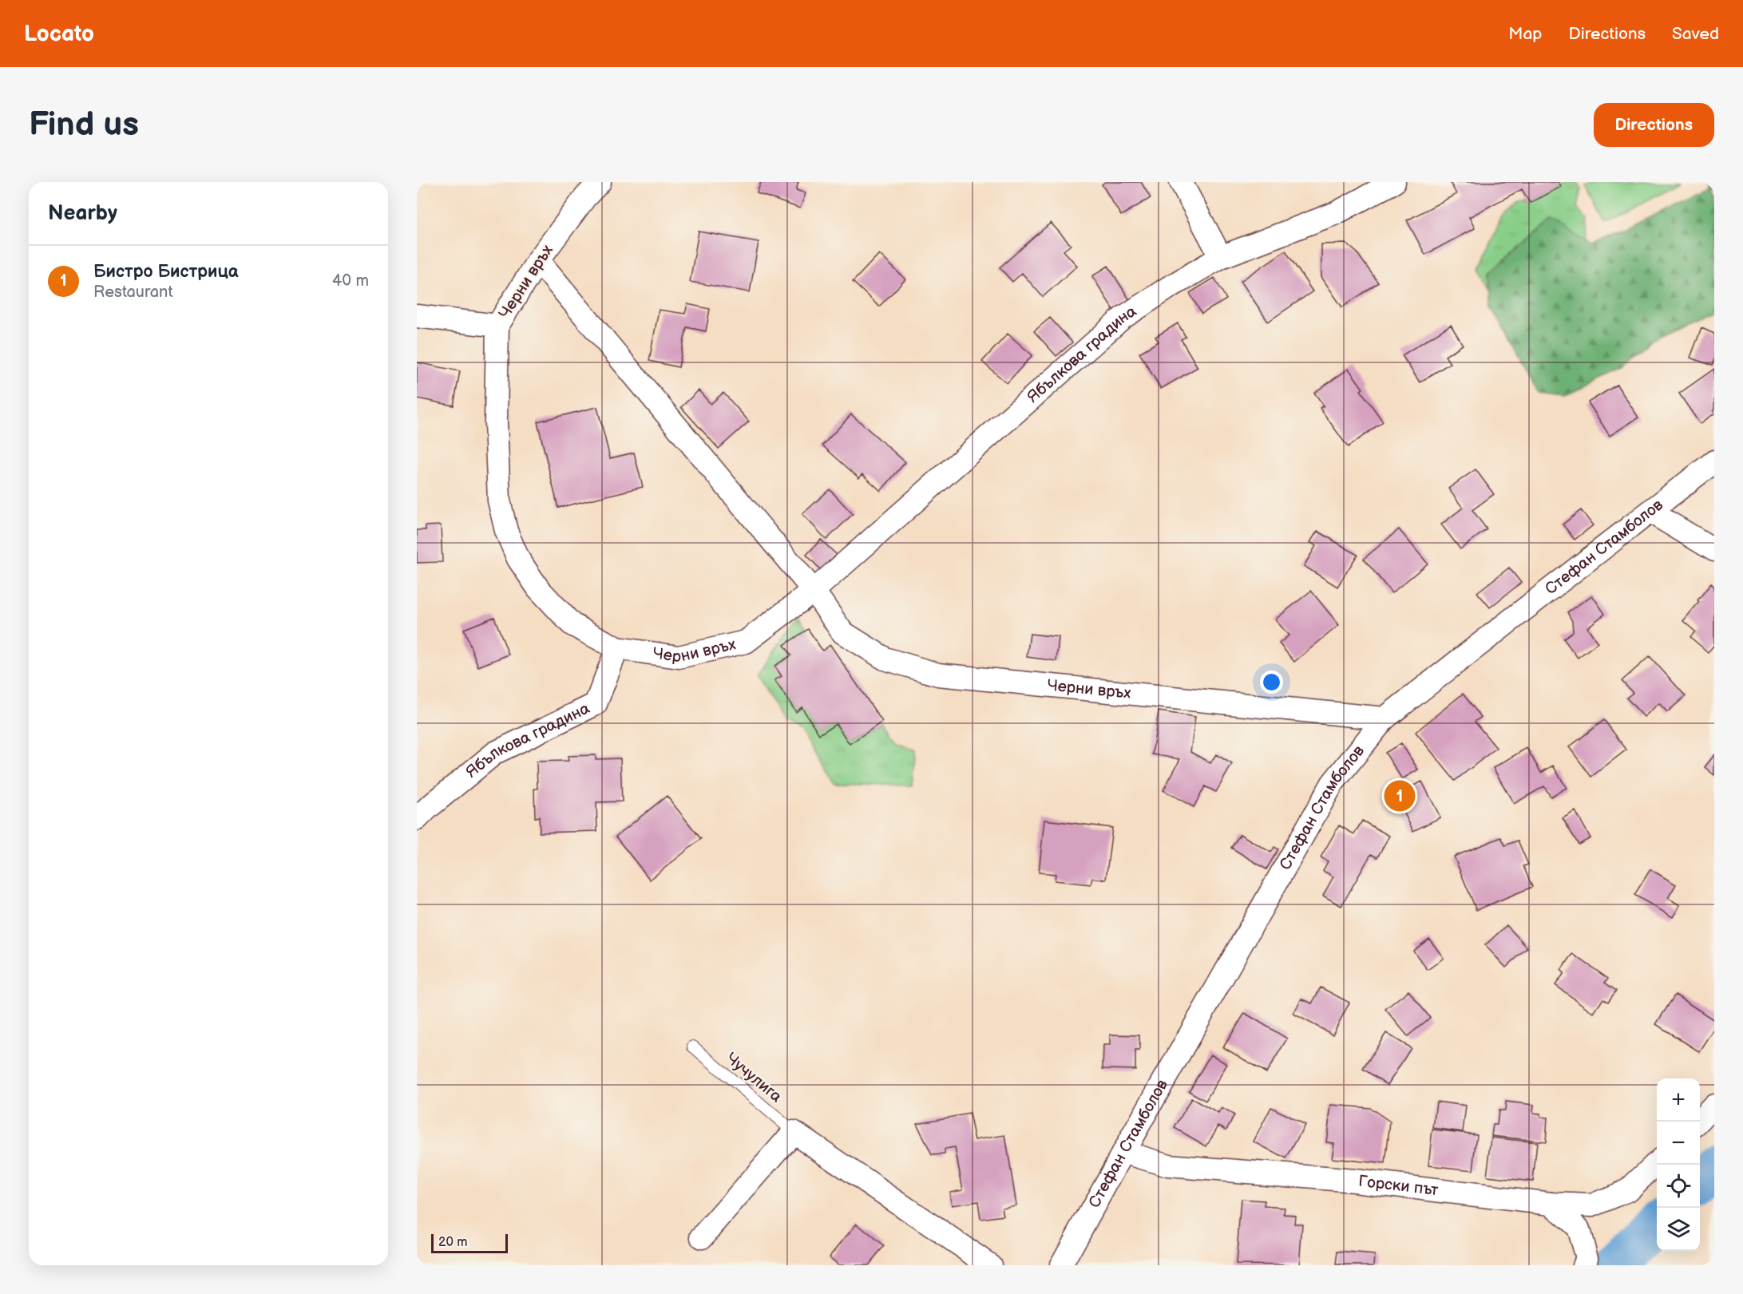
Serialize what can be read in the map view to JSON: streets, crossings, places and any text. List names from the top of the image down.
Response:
{
  "streets": {
    "street": [
      "Черни връх",
      "Ябълкова градина",
      "Стефан Стамболов",
      "Горски път"
    ],
    "lane": ["Чучулига"]
  },
  "crossings": [
    ["Черни връх", "Ябълкова градина"],
    ["Черни връх", "Стефан Стамболов"],
    ["Стефан Стамболов", "Горски път"]
  ],
  "scale_bar": "20 m",
  "page": {
    "header": "Locato",
    "nav": ["Map", "Directions", "Saved"],
    "buttons": "Directions",
    "title": "Find us",
    "heading": "Nearby",
    "list": [
      {
        "mark": "1",
        "name": "Бистро Бистрица",
        "note": "Restaurant",
        "value": "40 m"
      }
    ],
    "pins": "1",
    "map_buttons": ["+", "−"],
    "scale": "20 m"
  }
}
